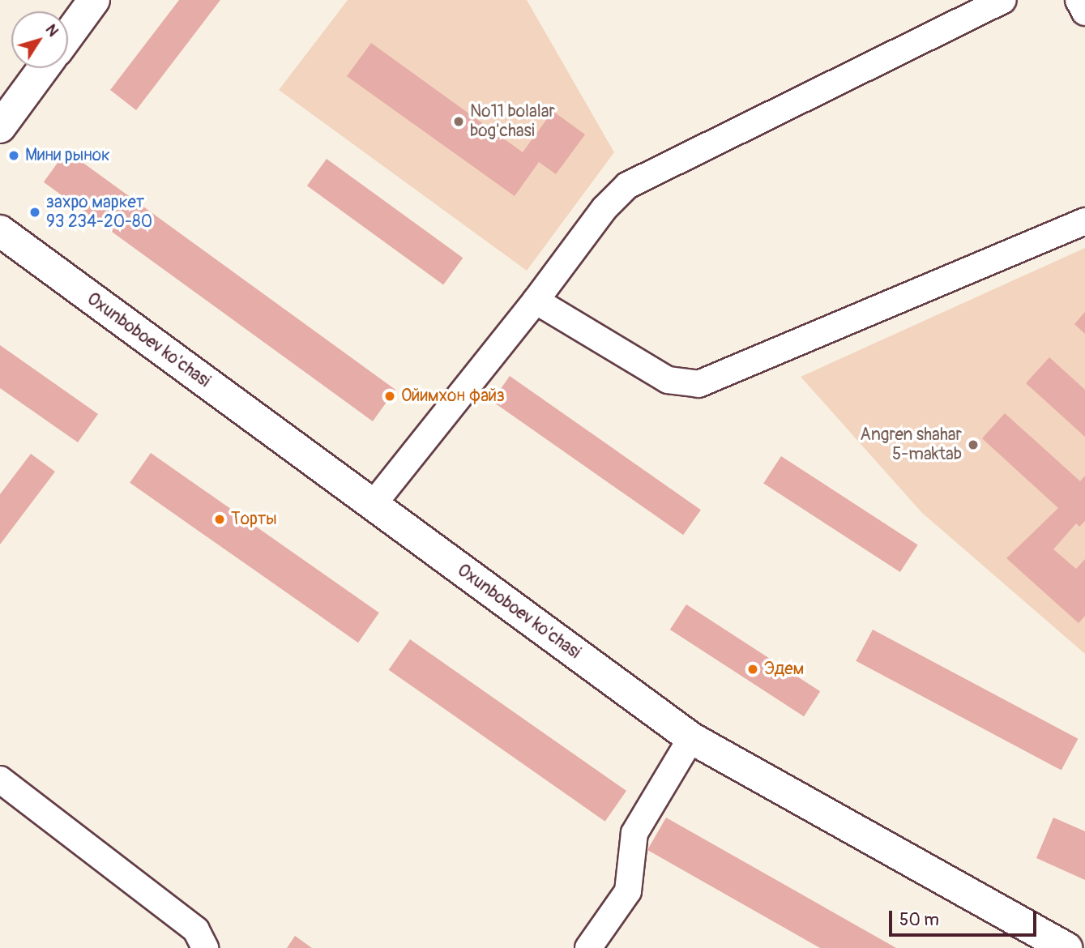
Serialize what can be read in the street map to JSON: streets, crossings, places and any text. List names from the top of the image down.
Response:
{
  "streets": {
    "main road": ["Oxunboboev ko'chasi"]
  },
  "places": [
    "№11 bolalar bog'chasi",
    "Мини рынок",
    "захро маркет 93 234-20-80",
    "Ойимхон файз",
    "Angren shahar 5-maktab",
    "Торты",
    "Эдем"
  ],
  "scale_bar": "50 m",
  "north": "top right"
}
